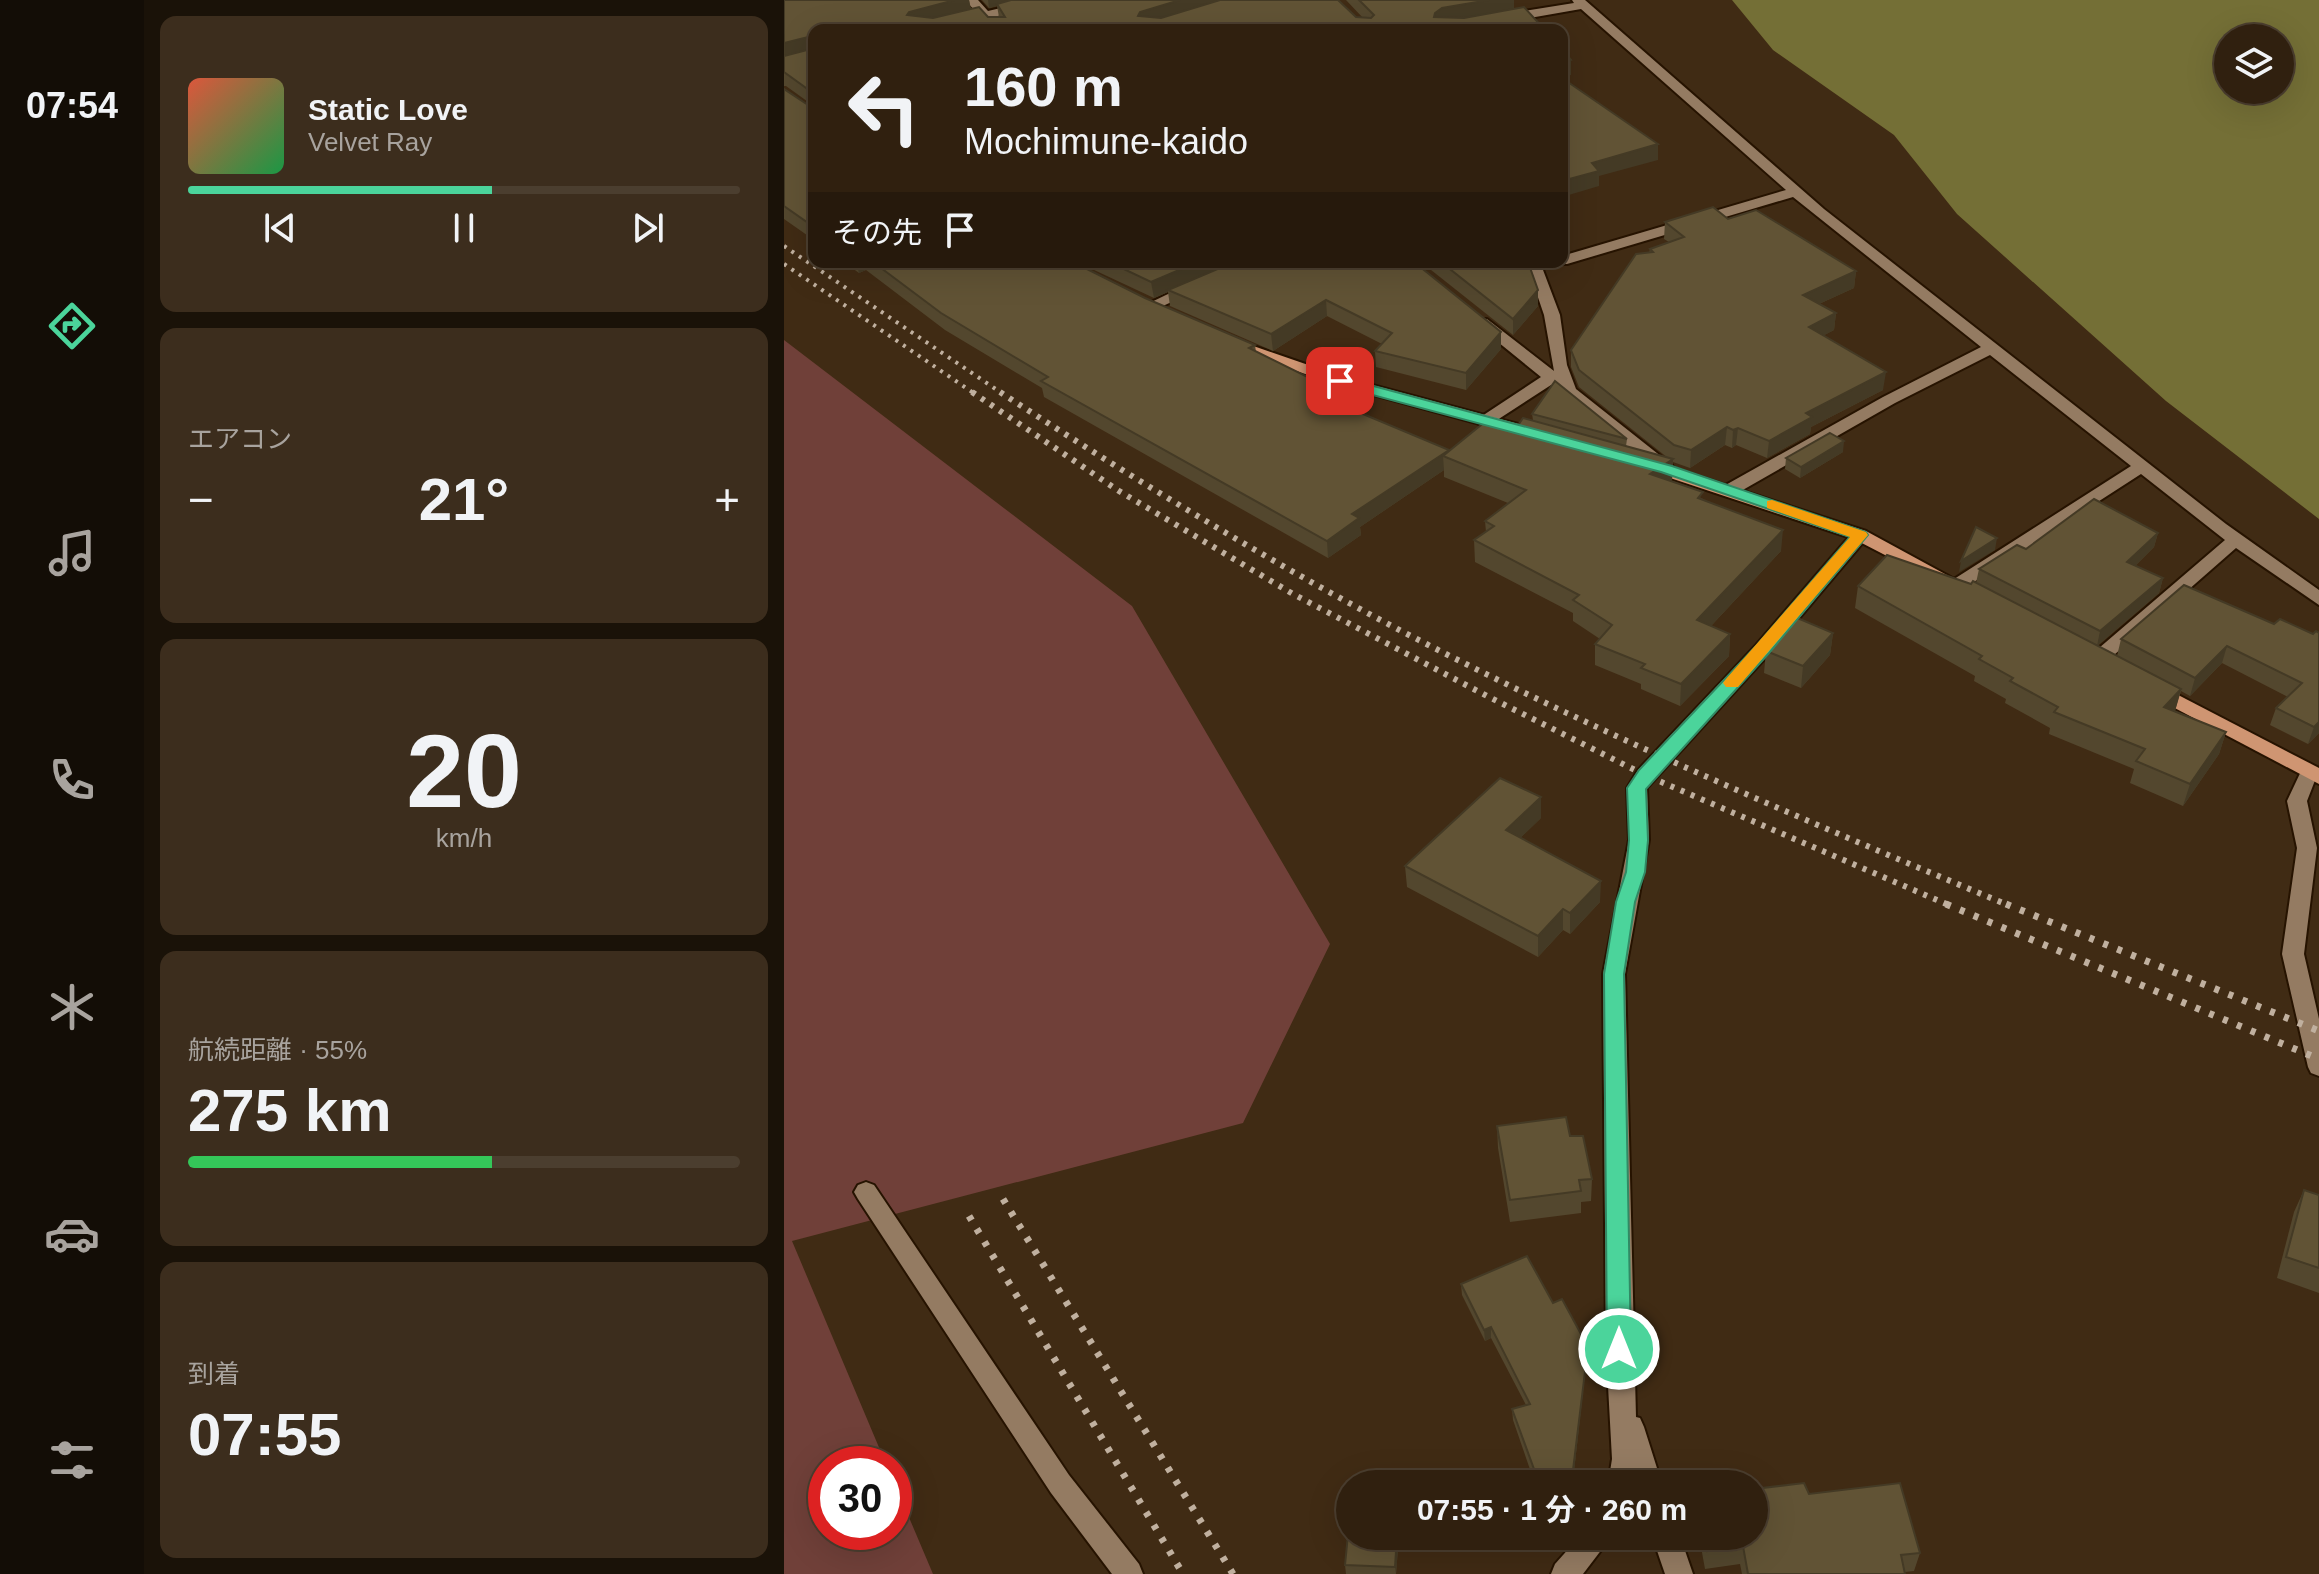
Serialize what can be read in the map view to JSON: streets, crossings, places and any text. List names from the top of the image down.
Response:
{
  "page": {
    "tabs": "07:54",
    "turn": ["160 m", "Mochimune-kaido"],
    "song": ["Static Love", "Velvet Ray"],
    "then": "その先",
    "tile": [
      "エアコン",
      ["20", "km/h"],
      ["航続距離 · 55%", "275 km"],
      ["到着", "07:55"]
    ],
    "heat": ["−", "21°", "+"],
    "limit": "30",
    "trip": "07:55 · 1 分 · 260 m"
  }
}
